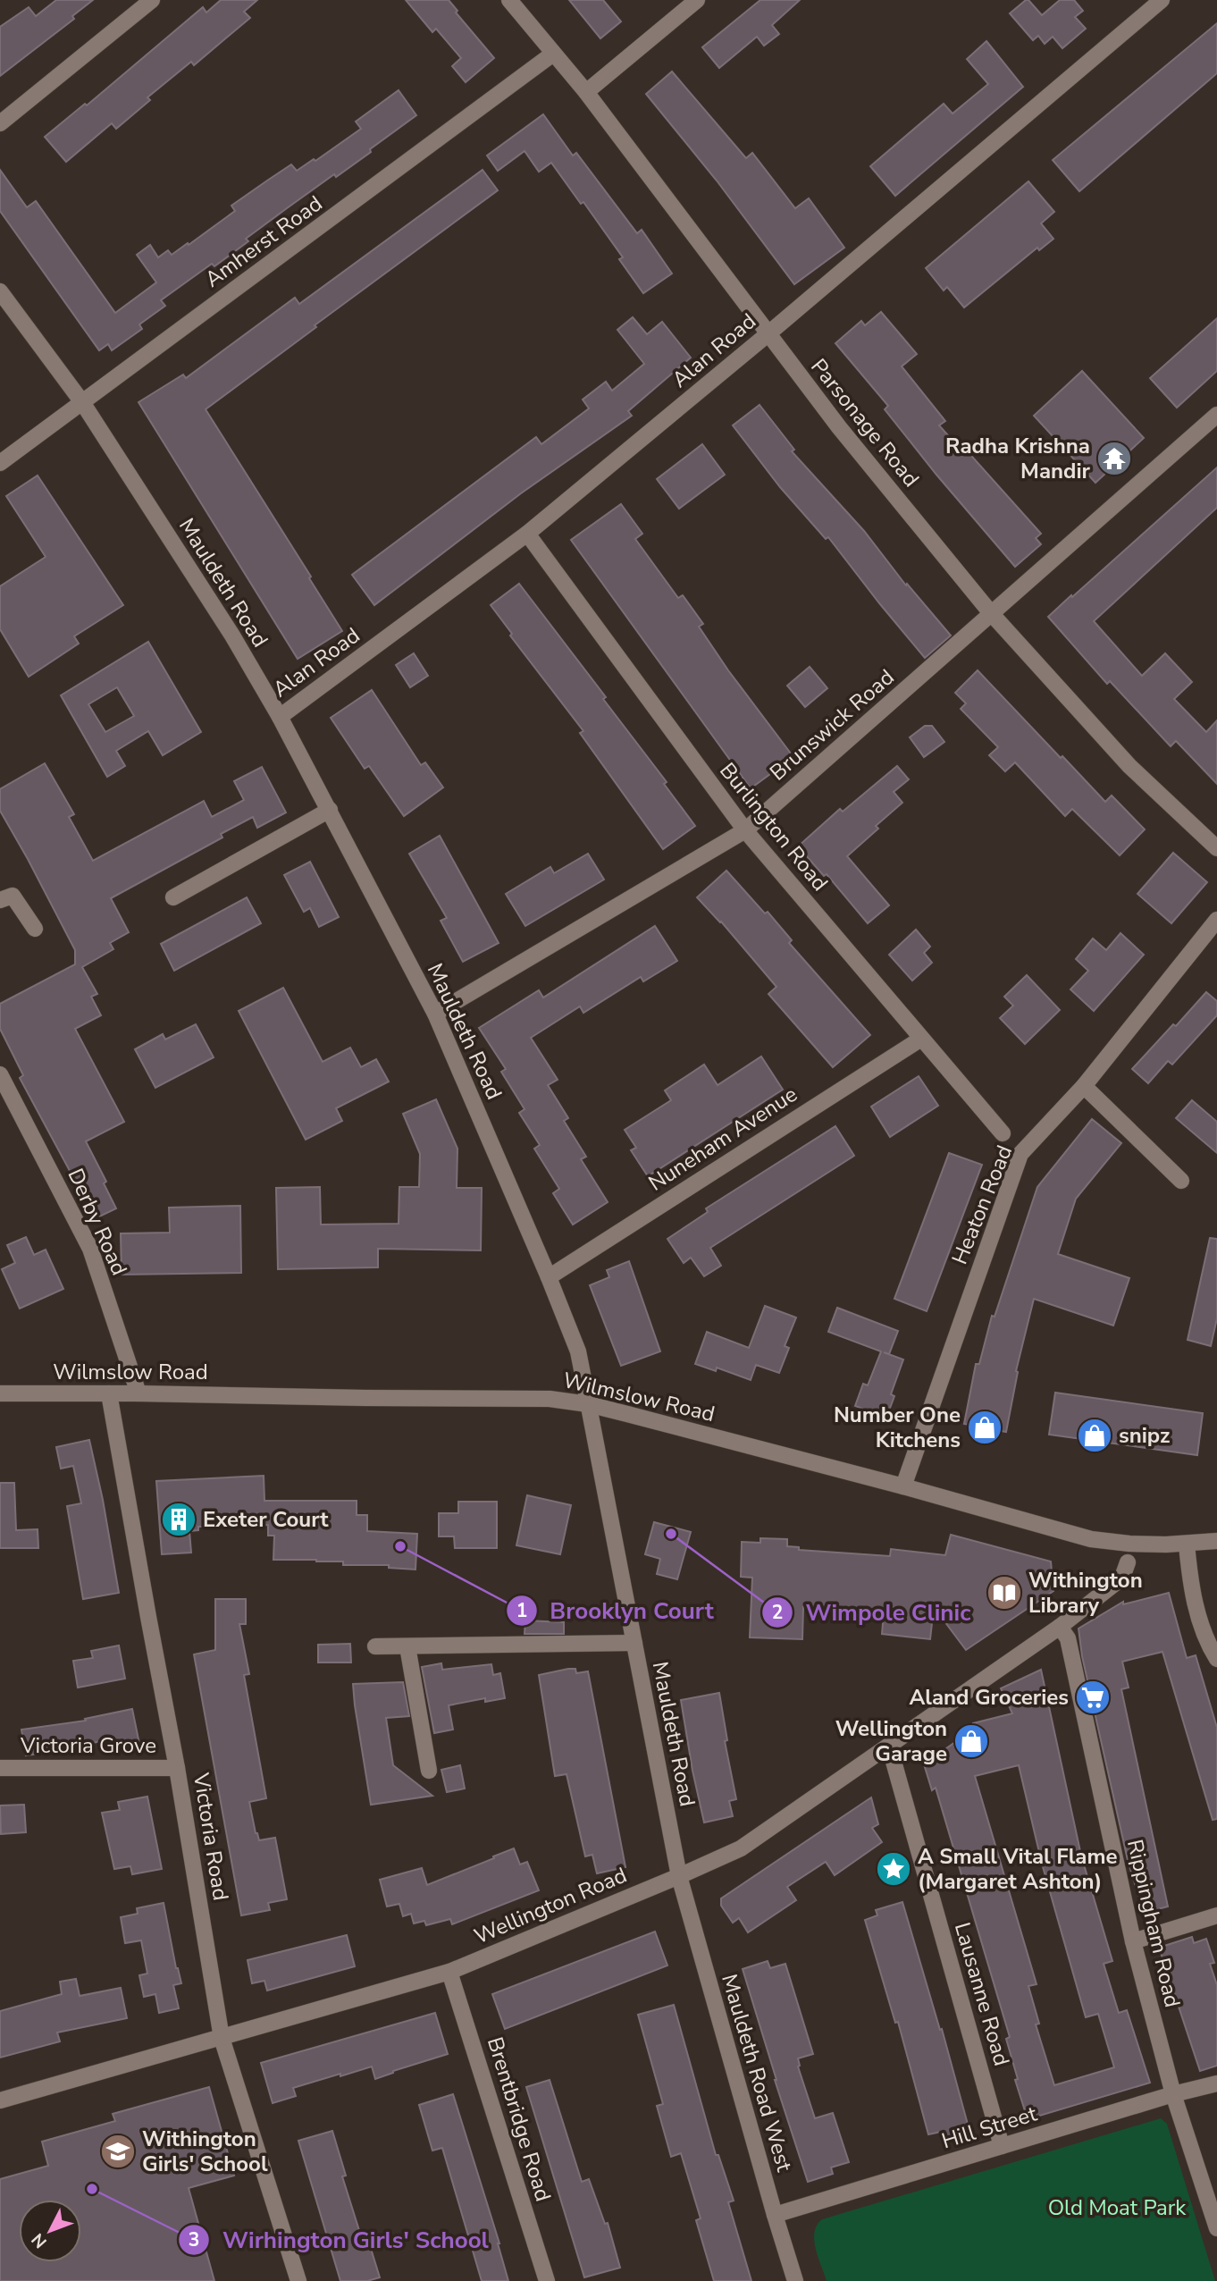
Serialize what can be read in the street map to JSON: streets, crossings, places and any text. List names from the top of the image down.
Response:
{
  "streets": {
    "street": [
      "Amherst Road",
      "Alan Road",
      "Parsonage Road",
      "Mauldeth Road",
      "Brunswick Road",
      "Burlington Road",
      "Nuneham Avenue",
      "Heaton Road",
      "Derby Road",
      "Wilmslow Road",
      "Victoria Grove",
      "Victoria Road",
      "Wellington Road",
      "Rippingham Road",
      "Lausanne Road",
      "Mauldeth Road West",
      "Brentbridge Road",
      "Hill Street"
    ]
  },
  "crossings": [
    ["Amherst Road", "Parsonage Road"],
    ["Amherst Road", "Mauldeth Road"],
    ["Alan Road", "Parsonage Road"],
    ["Alan Road", "Mauldeth Road"],
    ["Alan Road", "Burlington Road"],
    ["Parsonage Road", "Brunswick Road"],
    ["Mauldeth Road", "Brunswick Road"],
    ["Mauldeth Road", "Nuneham Avenue"],
    ["Mauldeth Road", "Wilmslow Road"],
    ["Mauldeth Road", "Wellington Road"],
    ["Mauldeth Road", "Mauldeth Road West"],
    ["Brunswick Road", "Burlington Road"],
    ["Burlington Road", "Nuneham Avenue"],
    ["Heaton Road", "Wilmslow Road"],
    ["Derby Road", "Wilmslow Road"],
    ["Wilmslow Road", "Victoria Road"],
    ["Victoria Grove", "Victoria Road"],
    ["Victoria Road", "Wellington Road"],
    ["Wellington Road", "Rippingham Road"],
    ["Wellington Road", "Lausanne Road"],
    ["Wellington Road", "Mauldeth Road West"],
    ["Wellington Road", "Brentbridge Road"],
    ["Rippingham Road", "Hill Street"],
    ["Lausanne Road", "Hill Street"],
    ["Mauldeth Road West", "Hill Street"]
  ],
  "parks": ["Old Moat Park"],
  "places": {
    "temple": ["Radha Krishna Mandir"],
    "shop": ["Number One Kitchens", "snipz", "Wellington Garage"],
    "building": ["Exeter Court"],
    "other": ["Wimpole Clinic", "Brooklyn Court", "Wirhington Girls' School"],
    "library": ["Withington Library"],
    "supermarket": ["Aland Groceries"],
    "place": ["A Small Vital Flame (Margaret Ashton)"],
    "school or university": ["Withington Girls' School"]
  },
  "north": "bottom left"
}
